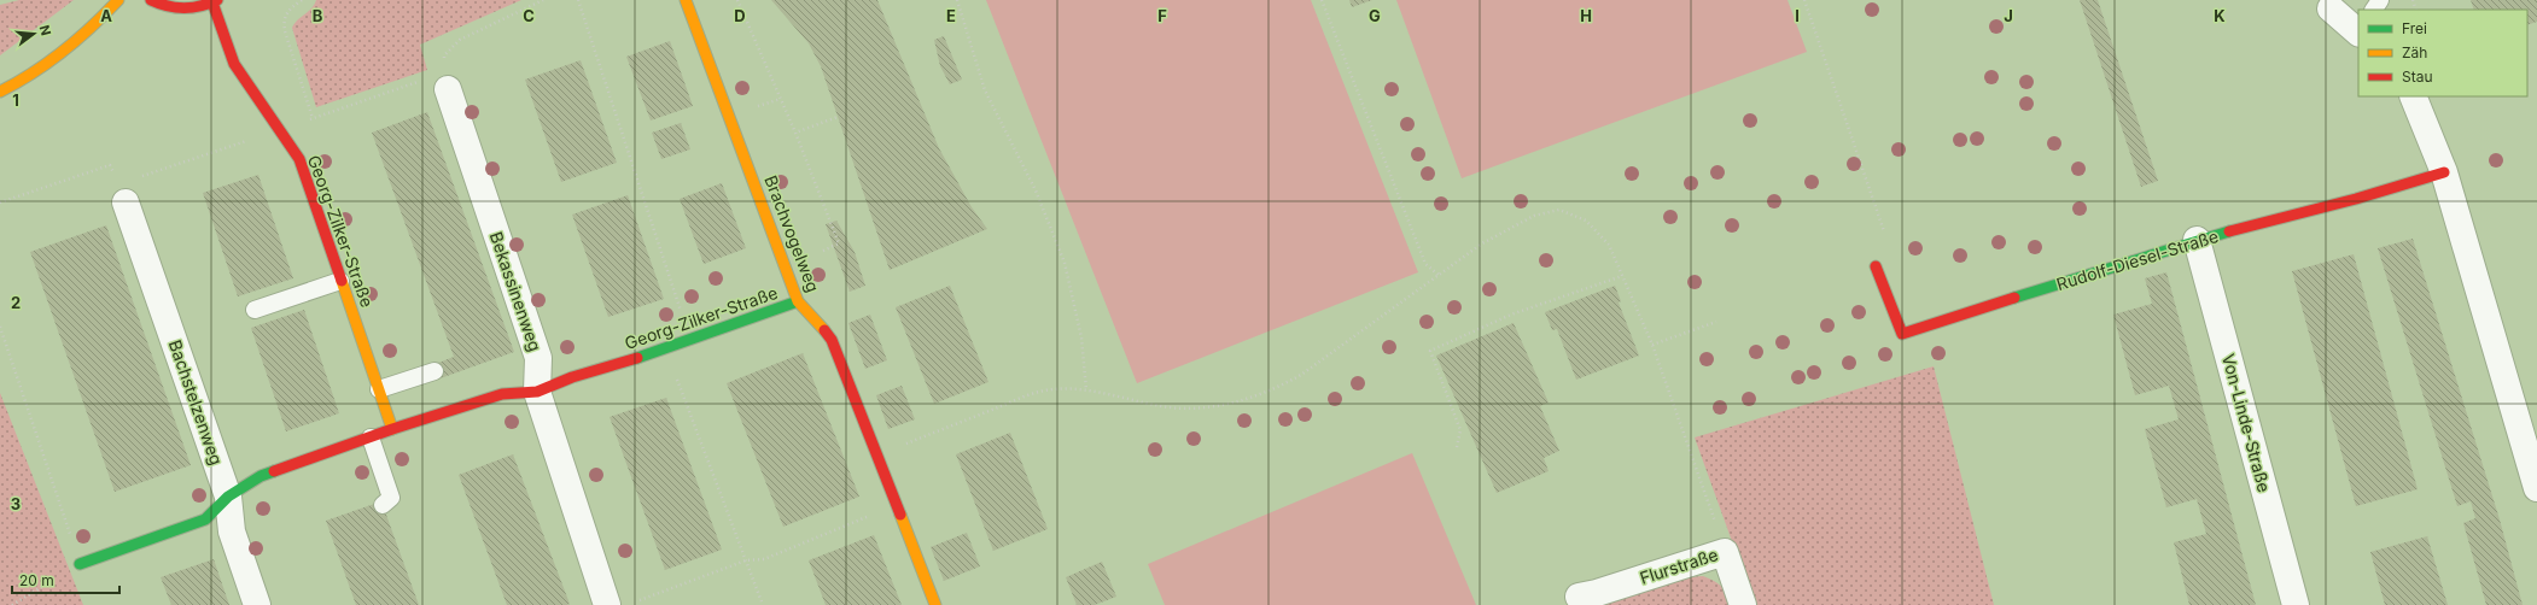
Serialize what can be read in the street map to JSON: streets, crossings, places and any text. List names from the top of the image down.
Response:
{
  "streets": {
    "street": [
      "Georg-Zilker-Straße",
      "Brachvogelweg",
      "Rudolf-Diesel-Straße",
      "Bekassinenweg",
      "Bachstelzenweg",
      "Von-Linde-Straße",
      "Flurstraße"
    ]
  },
  "crossings": [
    ["Georg-Zilker-Straße", "Brachvogelweg"],
    ["Georg-Zilker-Straße", "Bekassinenweg"],
    ["Georg-Zilker-Straße", "Bachstelzenweg"],
    ["Rudolf-Diesel-Straße", "Von-Linde-Straße"]
  ],
  "legend": ["Frei", "Zäh", "Stau"],
  "scale_bar": "20 m",
  "north": "right",
  "grid": {
    "columns": [
      "A",
      "B",
      "C",
      "D",
      "E",
      "F",
      "G",
      "H",
      "I",
      "J",
      "K"
    ],
    "rows": ["1", "2", "3"]
  }
}
